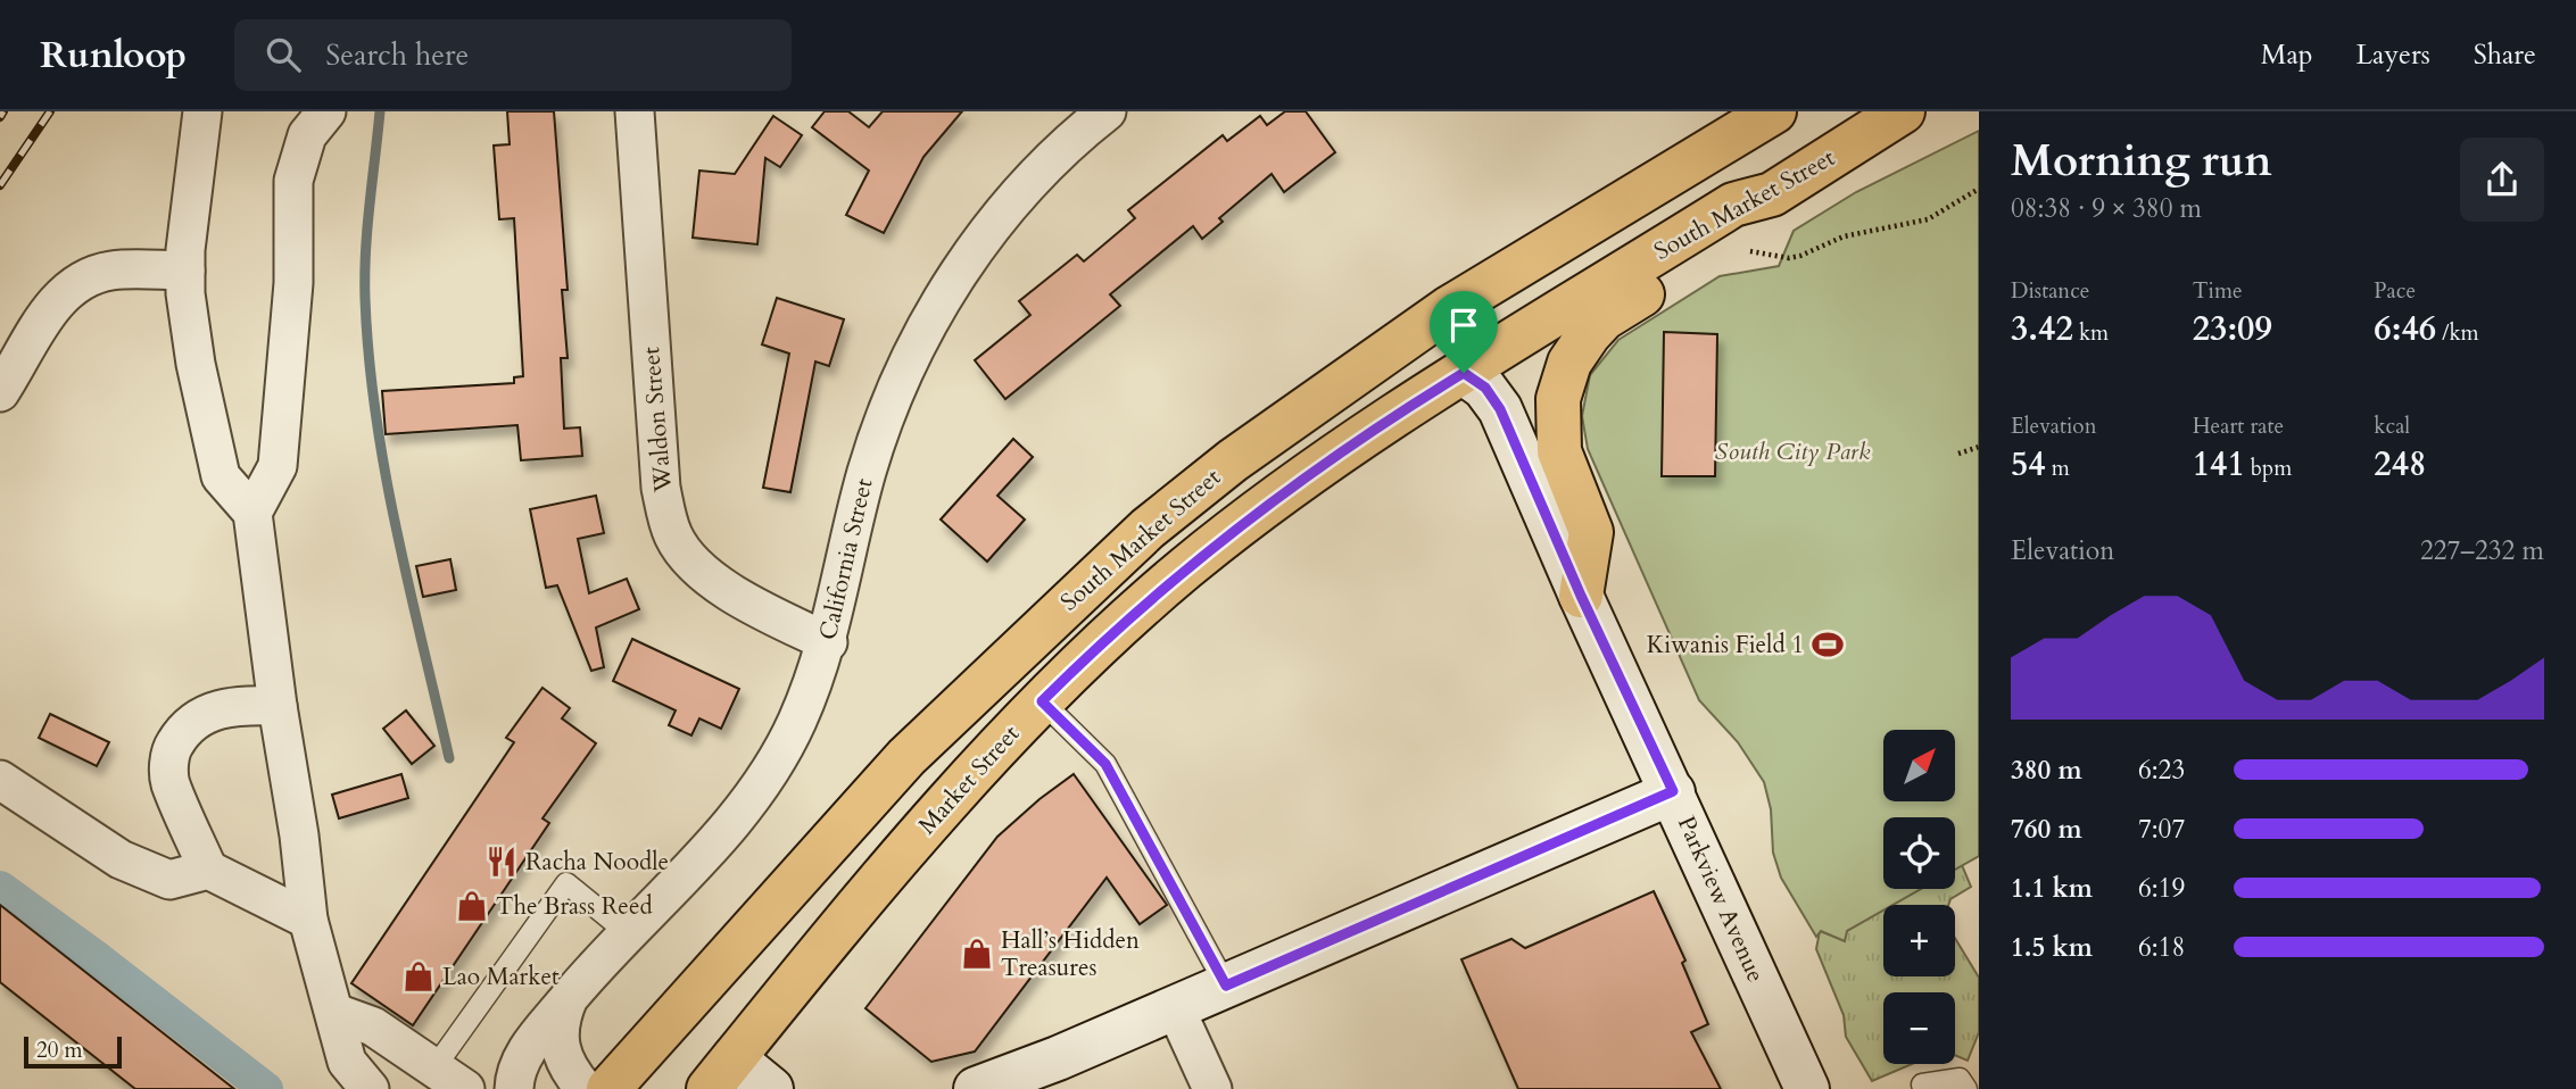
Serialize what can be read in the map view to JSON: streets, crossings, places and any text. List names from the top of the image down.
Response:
{
  "streets": {
    "main road": ["South Market Street", "Market Street"],
    "street": ["Waldon Street", "California Street", "Parkview Avenue"]
  },
  "crossings": [
    ["South Market Street", "Market Street"],
    ["South Market Street", "Parkview Avenue"],
    ["Waldon Street", "California Street"],
    ["Market Street", "Parkview Avenue"]
  ],
  "parks": ["South City Park"],
  "places": {
    "sports": ["Kiwanis Field 1"],
    "restaurant": ["Racha Noodle"],
    "shop": ["The Brass Reed", "Hall’s Hidden Treasures", "Lao Market"]
  },
  "scale_bar": "20 m",
  "north": "top right",
  "page": {
    "header": "Runloop",
    "search": "Search here",
    "nav": ["Map", "Layers", "Share"],
    "heading": ["Morning run", "08:38 · 9 × 380 m"],
    "stats": [
      ["Distance", "3.42 km"],
      ["Time", "23:09"],
      ["Pace", "6:46 /km"],
      ["Elevation", "54 m"],
      ["Heart rate", "141 bpm"],
      ["kcal", "248"]
    ],
    "chart": ["Elevation", "227–232 m"],
    "map_buttons": ["+", "−"],
    "list": [
      {
        "name": "380 m",
        "note": "6:23"
      },
      {
        "name": "760 m",
        "note": "7:07"
      },
      {
        "name": "1.1 km",
        "note": "6:19"
      },
      {
        "name": "1.5 km",
        "note": "6:18"
      }
    ],
    "scale": "20 m"
  }
}
